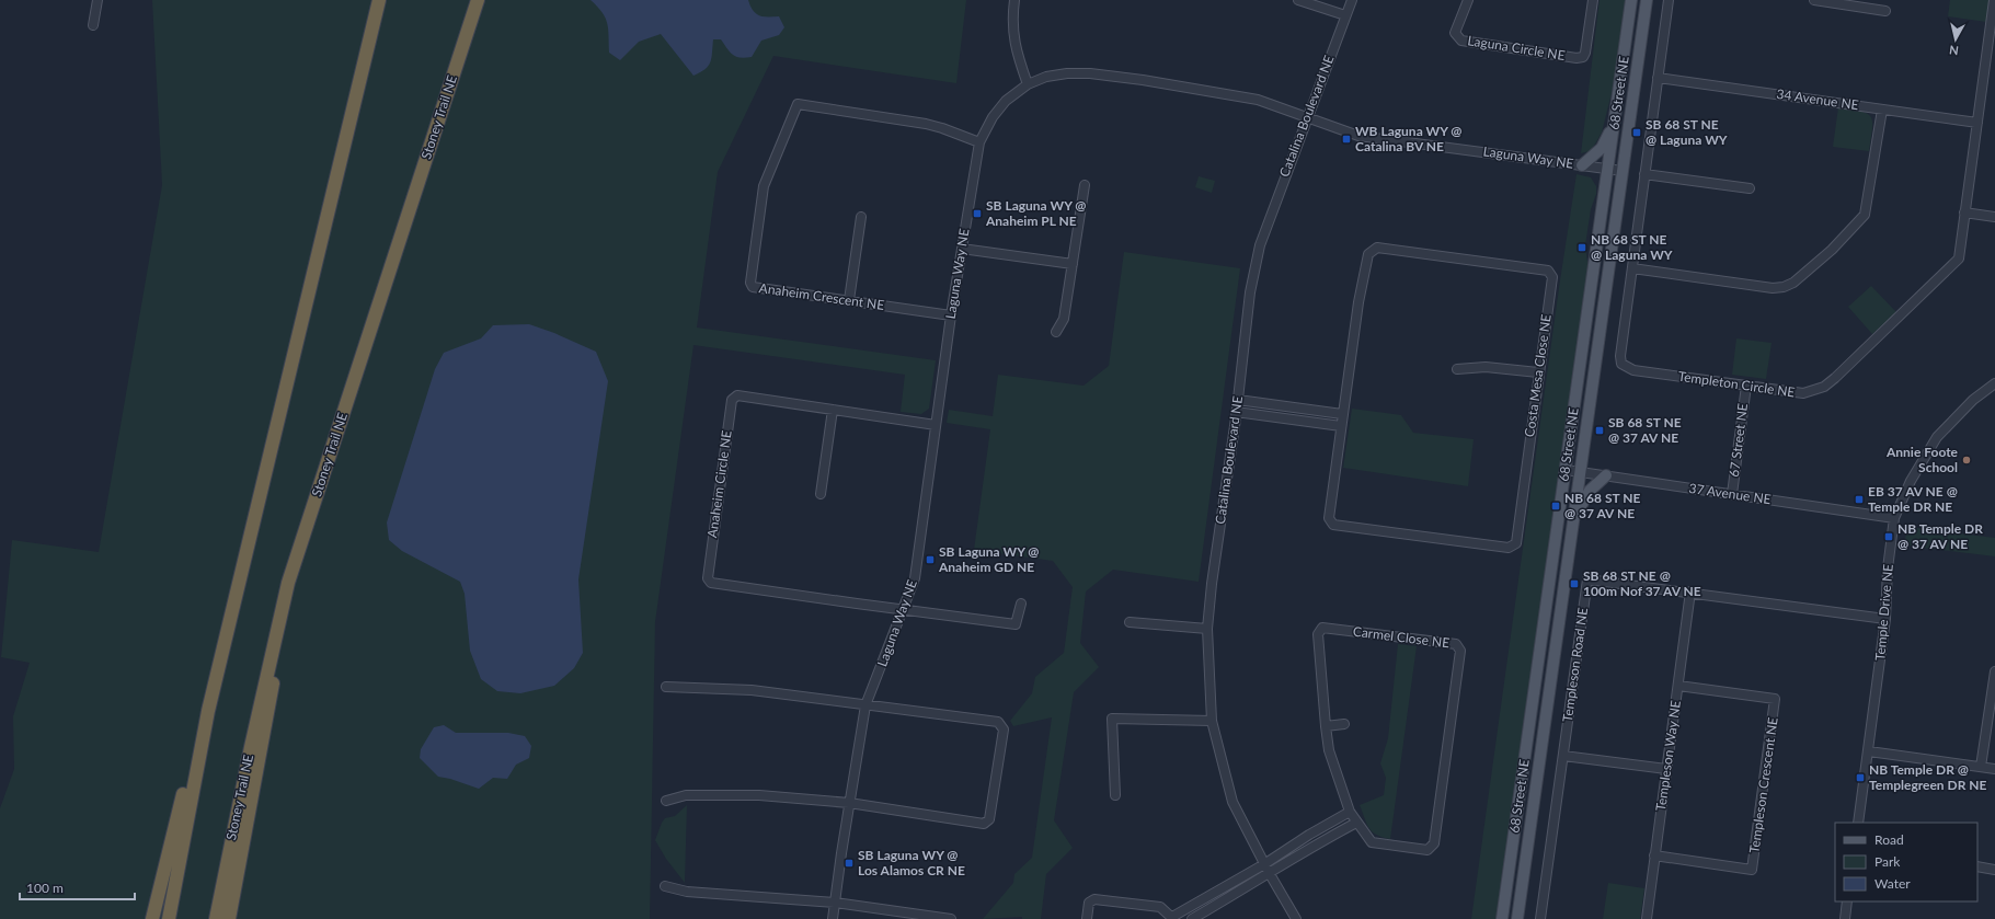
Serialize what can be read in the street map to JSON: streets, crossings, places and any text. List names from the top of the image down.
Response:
{
  "streets": {
    "highway": ["Stoney Trail NE"],
    "main road": ["68 Street NE"],
    "street": [
      "Laguna Circle NE",
      "34 Avenue NE",
      "Catalina Boulevard NE",
      "Laguna Way NE",
      "Anaheim Crescent NE",
      "Costa Mesa Close NE",
      "Templeton Circle NE",
      "67 Street NE",
      "Anaheim Circle NE",
      "37 Avenue NE",
      "Temple Drive NE",
      "Carmel Close NE",
      "Templeson Road NE",
      "Templeson Way NE",
      "Templeson Crescent NE"
    ]
  },
  "crossings": [
    ["68 Street NE", "Laguna Way NE"],
    ["68 Street NE", "37 Avenue NE"],
    ["34 Avenue NE", "Templeton Circle NE"],
    ["Catalina Boulevard NE", "Laguna Way NE"],
    ["Laguna Way NE", "Anaheim Crescent NE"],
    ["Laguna Way NE", "Anaheim Circle NE"],
    ["Templeton Circle NE", "67 Street NE"],
    ["67 Street NE", "37 Avenue NE"],
    ["37 Avenue NE", "Temple Drive NE"],
    ["Temple Drive NE", "Templeson Road NE"],
    ["Templeson Road NE", "Templeson Way NE"],
    ["Templeson Way NE", "Templeson Crescent NE"]
  ],
  "places": {
    "transit": [
      "SB 68 ST NE @ Laguna WY",
      "WB Laguna WY @ Catalina BV NE",
      "SB Laguna WY @ Anaheim PL NE",
      "NB 68 ST NE @ Laguna WY",
      "SB 68 ST NE @ 37 AV NE",
      "EB 37 AV NE @ Temple DR NE",
      "NB 68 ST NE @ 37 AV NE",
      "NB Temple DR @ 37 AV NE",
      "SB Laguna WY @ Anaheim GD NE",
      "SB 68 ST NE @ 100m Nof 37 AV NE",
      "NB Temple DR @ Templegreen DR NE",
      "SB Laguna WY @ Los Alamos CR NE"
    ],
    "other": ["Annie Foote School"]
  },
  "legend": ["Road", "Park", "Water"],
  "scale_bar": "100 m",
  "north": "bottom"
}
